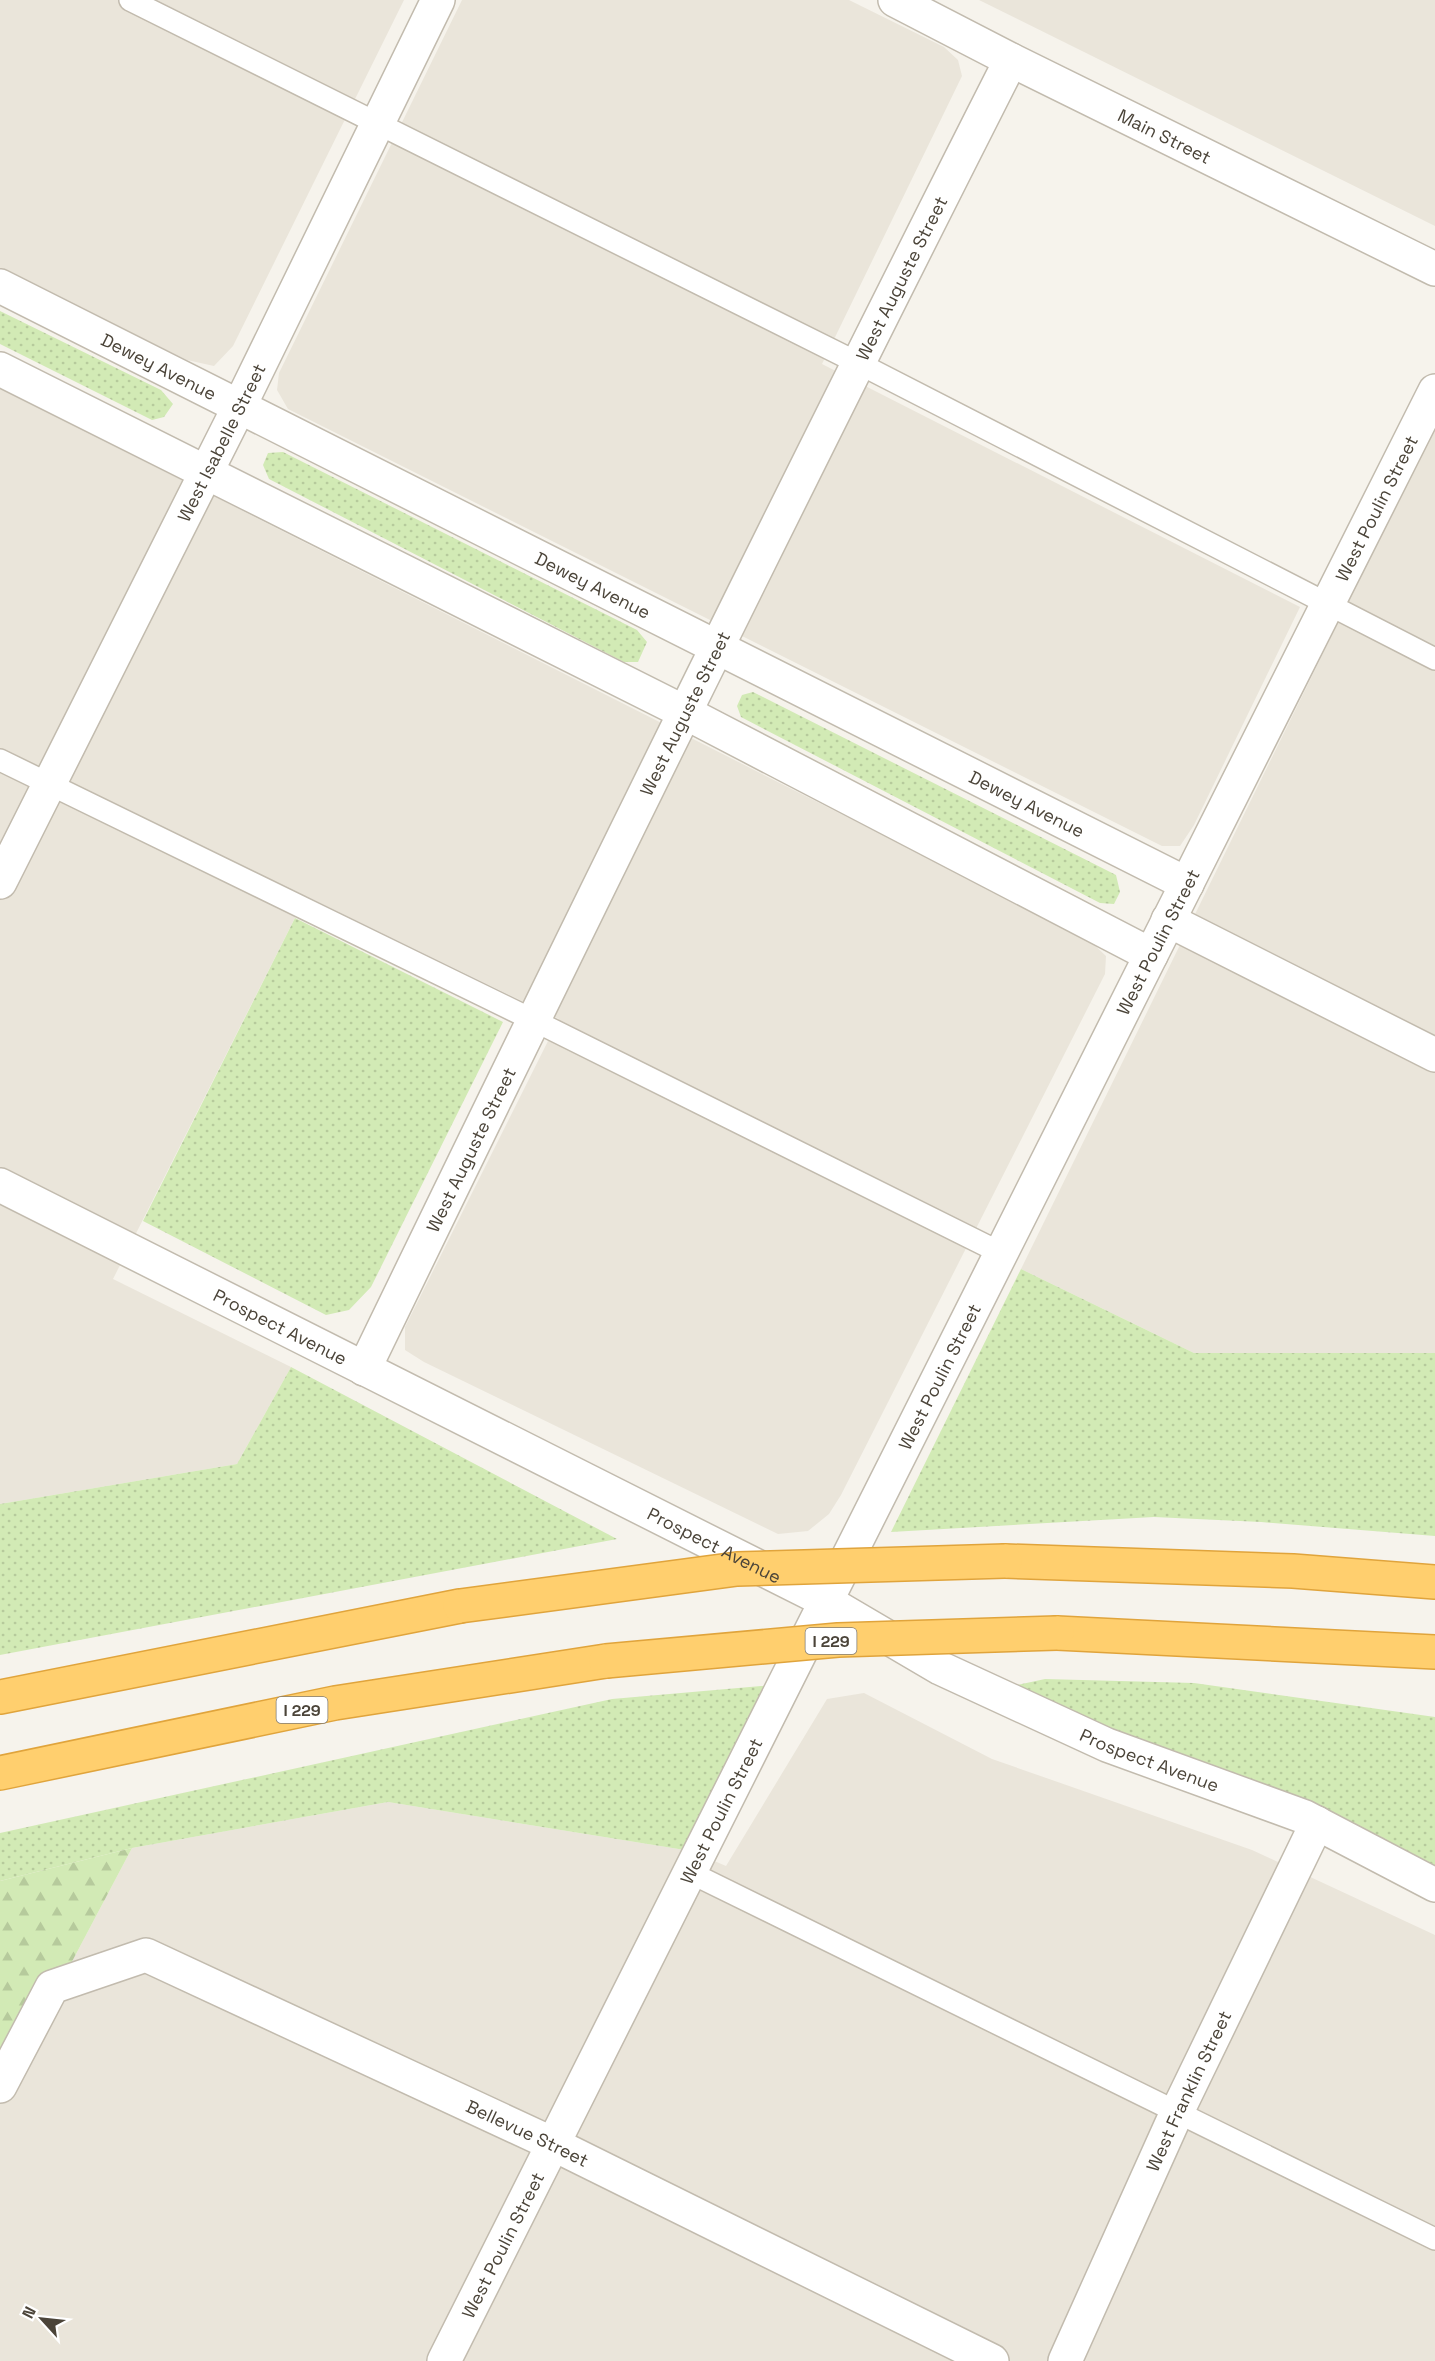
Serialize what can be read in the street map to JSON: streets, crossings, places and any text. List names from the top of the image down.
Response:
{
  "streets": {
    "highway": ["I 229"],
    "street": [
      "Main Street",
      "West Auguste Street",
      "Dewey Avenue",
      "West Isabelle Street",
      "West Poulin Street",
      "Prospect Avenue",
      "West Franklin Street",
      "Bellevue Street"
    ]
  },
  "crossings": [
    ["Main Street", "West Auguste Street"],
    ["West Auguste Street", "Dewey Avenue"],
    ["West Auguste Street", "Prospect Avenue"],
    ["Dewey Avenue", "West Isabelle Street"],
    ["Dewey Avenue", "West Poulin Street"],
    ["West Poulin Street", "Prospect Avenue"],
    ["West Poulin Street", "Bellevue Street"],
    ["Prospect Avenue", "West Franklin Street"]
  ],
  "north": "top left"
}
